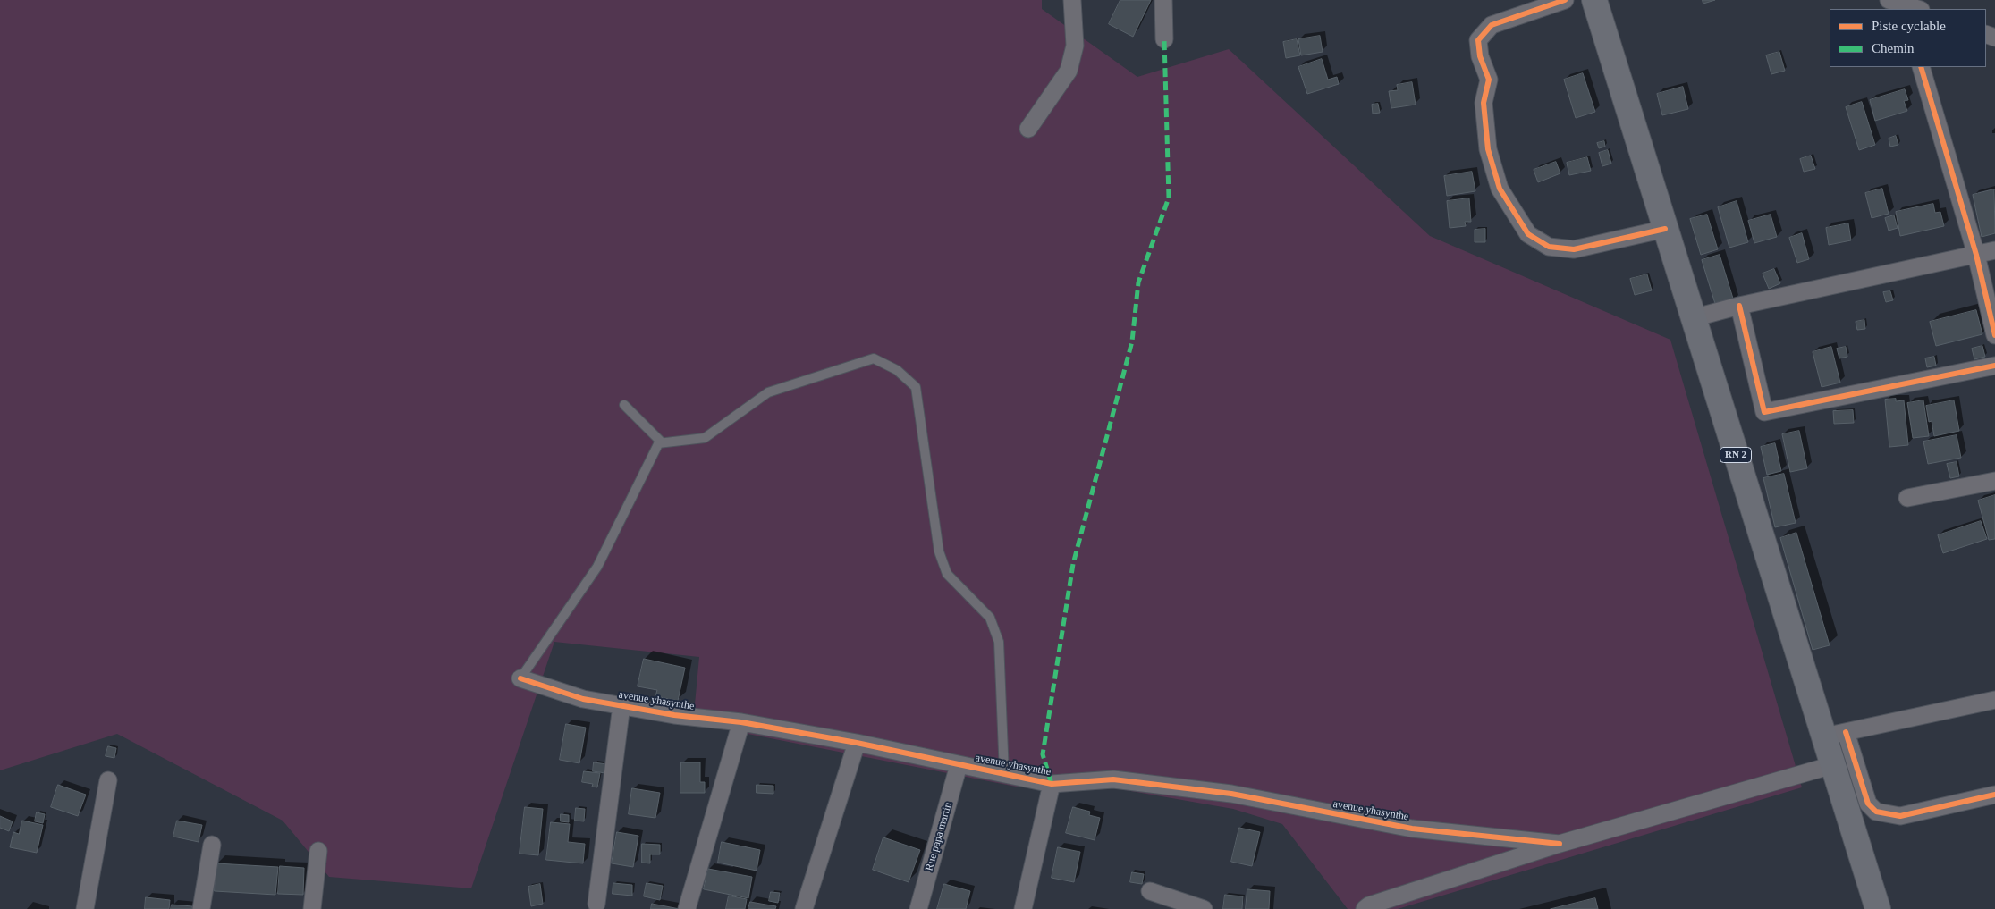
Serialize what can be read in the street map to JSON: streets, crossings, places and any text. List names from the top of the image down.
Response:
{
  "streets": {
    "highway": ["RN 2"],
    "street": ["avenue yhasynthe", "Rue papa martin"]
  },
  "crossings": [
    ["avenue yhasynthe", "Rue papa martin"]
  ],
  "legend": ["Piste cyclable", "Chemin"]
}
